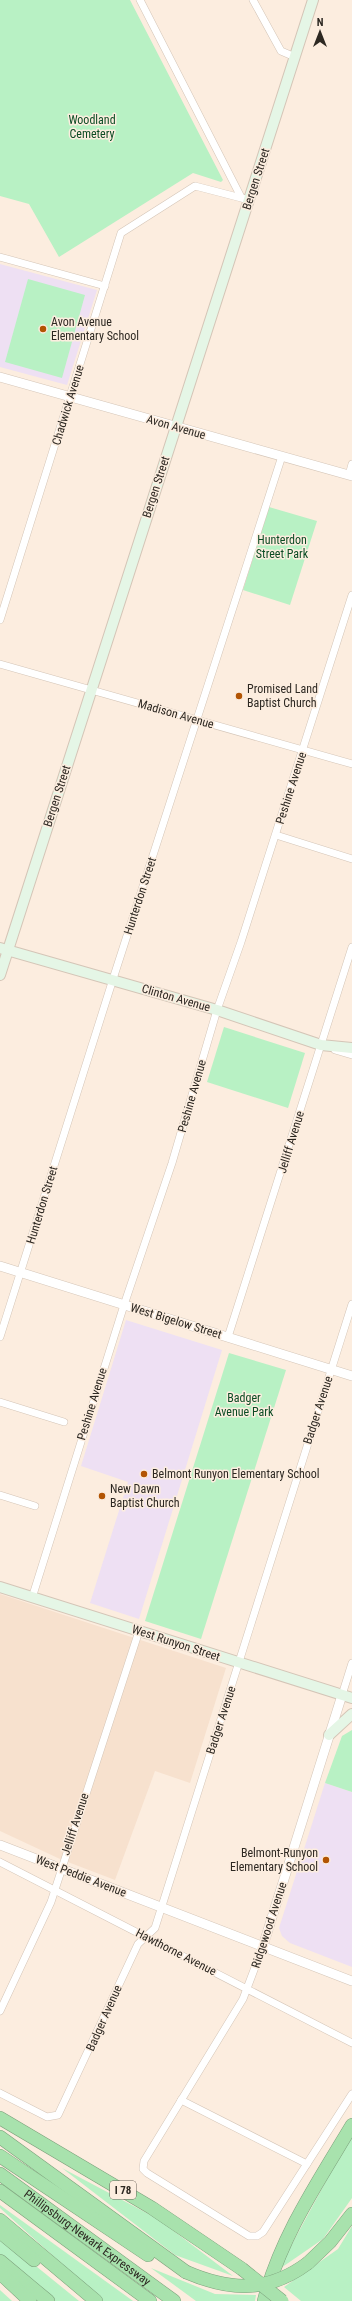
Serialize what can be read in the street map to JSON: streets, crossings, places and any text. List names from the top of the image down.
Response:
{
  "streets": {
    "highway": ["I 78", "Phillipsburg-Newark Expressway"],
    "main road": ["Bergen Street", "Clinton Avenue", "West Runyon Street"],
    "street": [
      "Chadwick Avenue",
      "Avon Avenue",
      "Madison Avenue",
      "Peshine Avenue",
      "Hunterdon Street",
      "Jelliff Avenue",
      "West Bigelow Street",
      "Badger Avenue",
      "West Peddie Avenue",
      "Ridgewood Avenue",
      "Hawthorne Avenue"
    ]
  },
  "crossings": [
    ["Bergen Street", "Chadwick Avenue"],
    ["Bergen Street", "Avon Avenue"],
    ["Bergen Street", "Madison Avenue"],
    ["Bergen Street", "Clinton Avenue"],
    ["Chadwick Avenue", "Avon Avenue"],
    ["Avon Avenue", "Hunterdon Street"],
    ["Madison Avenue", "Peshine Avenue"],
    ["Madison Avenue", "Hunterdon Street"],
    ["Peshine Avenue", "Clinton Avenue"],
    ["Peshine Avenue", "West Bigelow Street"],
    ["Peshine Avenue", "West Runyon Street"],
    ["Hunterdon Street", "Clinton Avenue"],
    ["Hunterdon Street", "West Bigelow Street"],
    ["Clinton Avenue", "Jelliff Avenue"],
    ["Jelliff Avenue", "West Bigelow Street"],
    ["Jelliff Avenue", "West Runyon Street"],
    ["Jelliff Avenue", "West Peddie Avenue"],
    ["Jelliff Avenue", "Hawthorne Avenue"],
    ["West Bigelow Street", "Badger Avenue"],
    ["Badger Avenue", "West Runyon Street"],
    ["Badger Avenue", "West Peddie Avenue"],
    ["Badger Avenue", "Hawthorne Avenue"],
    ["West Runyon Street", "Ridgewood Avenue"],
    ["West Peddie Avenue", "Ridgewood Avenue"],
    ["Ridgewood Avenue", "Hawthorne Avenue"]
  ],
  "parks": ["Woodland Cemetery", "Hunterdon Street Park", "Badger Avenue Park"],
  "places": [
    "Avon Avenue Elementary School",
    "Promised Land Baptist Church",
    "Belmont Runyon Elementary School",
    "New Dawn Baptist Church",
    "Belmont-Runyon Elementary School"
  ],
  "north": "top"
}
